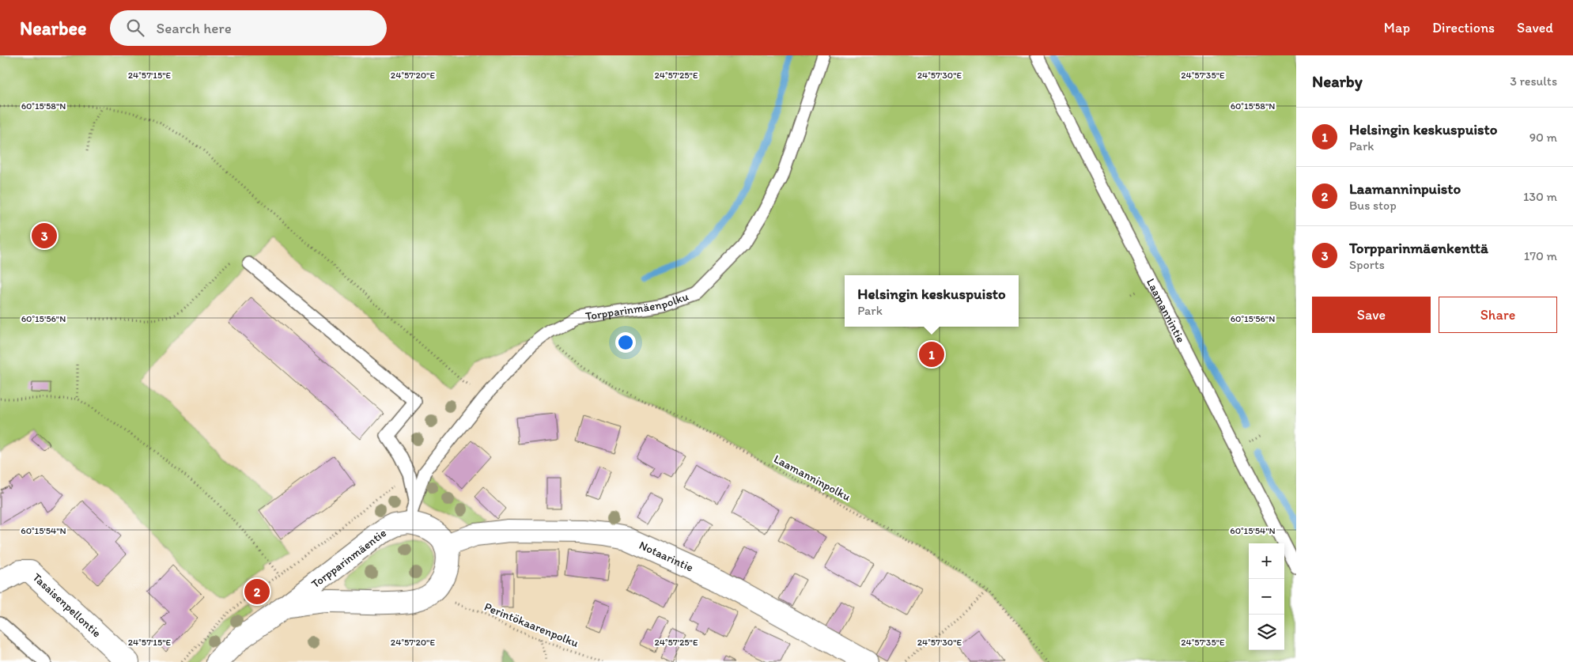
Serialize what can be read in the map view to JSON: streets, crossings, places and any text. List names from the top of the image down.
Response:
{
  "streets": {
    "street": ["Notaarintie", "Torpparinmäentie", "Tasaisenpellontie"],
    "lane": ["Torpparinmäenpolku", "Laamannintie"],
    "path": ["Laamanninpolku", "Perintökaarenpolku"]
  },
  "crossings": [
    ["Torpparinmäenpolku", "Laamanninpolku"],
    ["Torpparinmäenpolku", "Torpparinmäentie"],
    ["Notaarintie", "Torpparinmäentie"]
  ],
  "page": {
    "header": "Nearbee",
    "search": "Search here",
    "nav": ["Map", "Directions", "Saved"],
    "heading": ["Nearby", "3 results"],
    "list": [
      {
        "mark": "1",
        "name": "Helsingin keskuspuisto",
        "note": "Park",
        "value": "90 m"
      },
      {
        "mark": "2",
        "name": "Laamanninpuisto",
        "note": "Bus stop",
        "value": "130 m"
      },
      {
        "mark": "3",
        "name": "Torpparinmäenkenttä",
        "note": "Sports",
        "value": "170 m"
      }
    ],
    "pins": ["3", "1", "2"],
    "popup": ["Helsingin keskuspuisto", "Park"],
    "buttons": ["Save", "Share"],
    "map_buttons": ["+", "−"]
  },
  "coordinates": [
    "24°57'15\"E",
    "24°57'20\"E",
    "24°57'25\"E",
    "24°57'30\"E",
    "24°57'35\"E",
    "60°15'58\"N",
    "60°15'56\"N",
    "60°15'54\"N"
  ]
}
